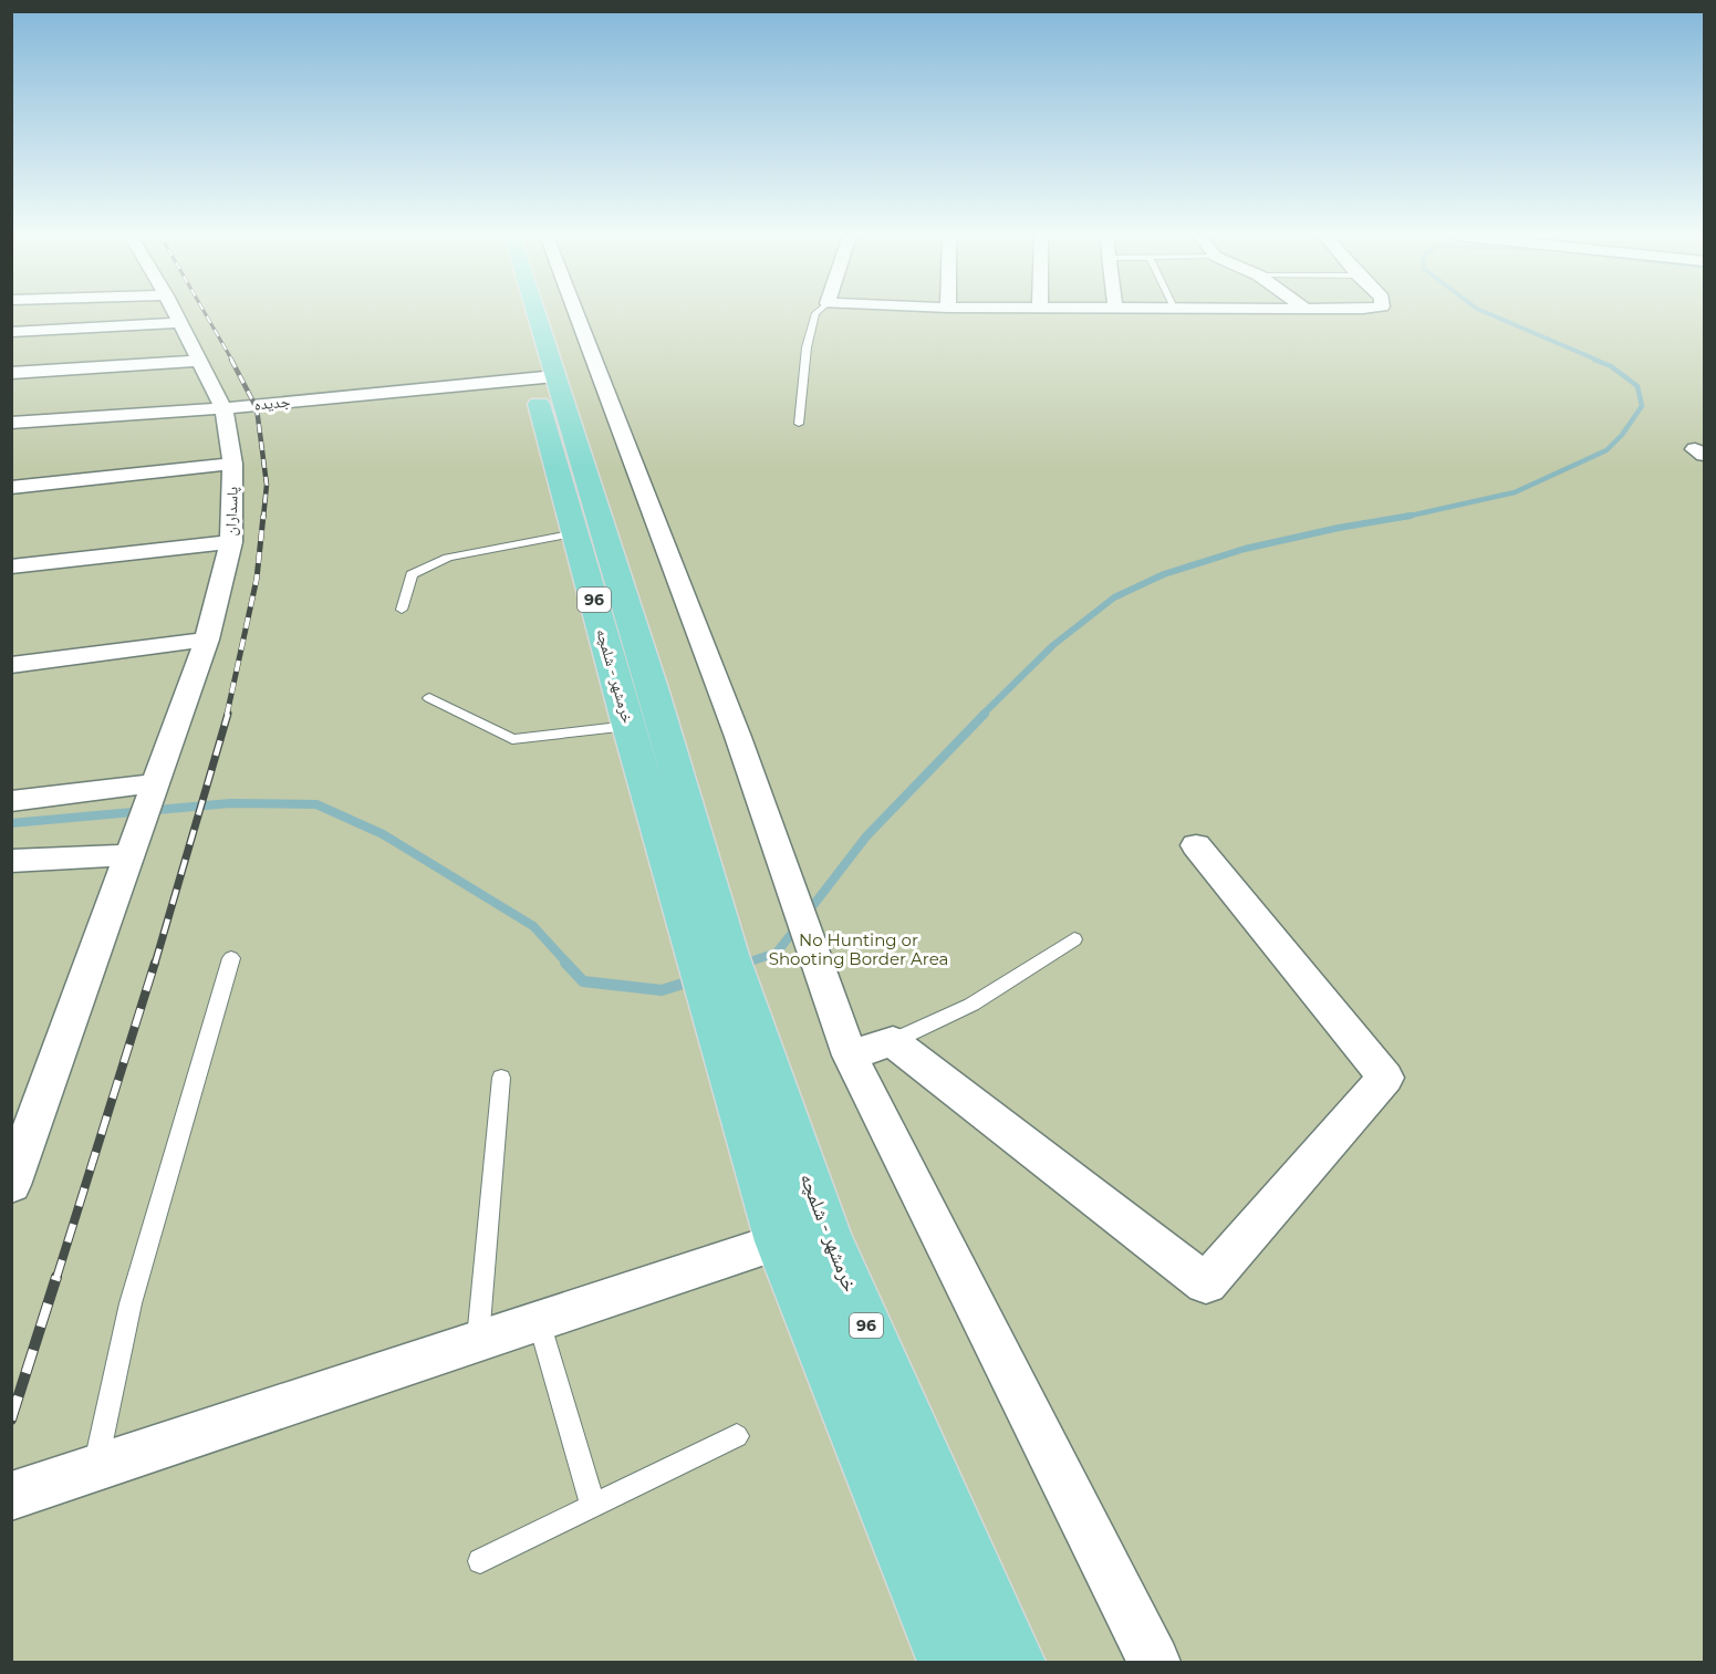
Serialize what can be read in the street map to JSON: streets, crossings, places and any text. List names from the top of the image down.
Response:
{
  "streets": {
    "highway": ["96", "خرمشهر - شلمچه"],
    "street": ["جدیده", "پاسداران"]
  },
  "crossings": [
    ["جدیده", "پاسداران"],
    ["جدیده", "خرمشهر - شلمچه"]
  ],
  "parks": ["No Hunting or Shooting Border Area"]
}
